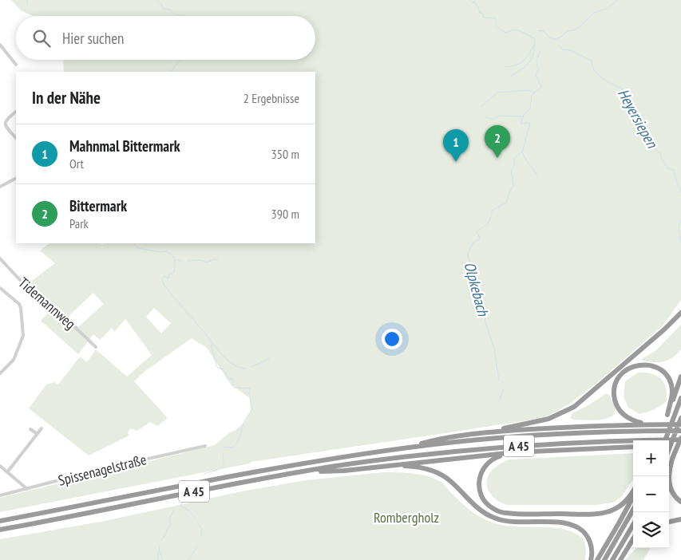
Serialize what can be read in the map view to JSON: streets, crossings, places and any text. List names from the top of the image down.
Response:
{
  "streets": {
    "highway": ["A 45"],
    "street": ["Tidemannweg", "Spissenagelstraße"]
  },
  "water": ["Heyersiepen", "Olpkebach"],
  "parks": ["Rombergholz"],
  "page": {
    "search": "Hier suchen",
    "heading": ["In der Nähe", "2 Ergebnisse"],
    "list": [
      {
        "mark": "1",
        "name": "Mahnmal Bittermark",
        "note": "Ort",
        "value": "350 m"
      },
      {
        "mark": "2",
        "name": "Bittermark",
        "note": "Park",
        "value": "390 m"
      }
    ],
    "pins": ["2", "1"],
    "map_buttons": ["+", "−"]
  }
}
